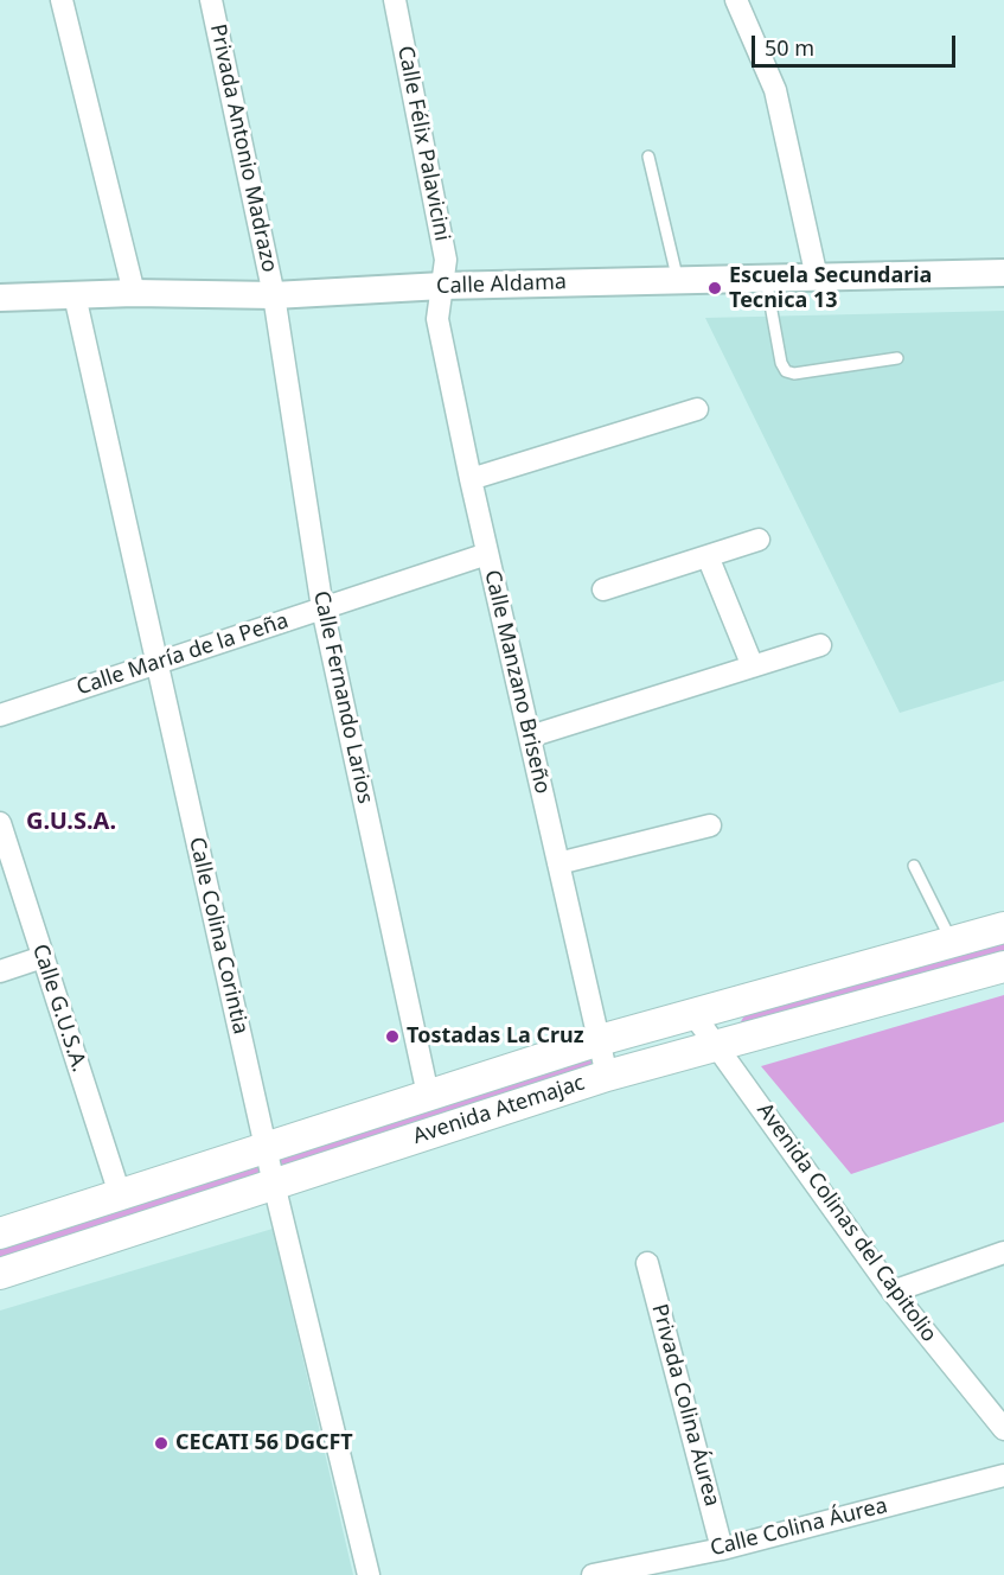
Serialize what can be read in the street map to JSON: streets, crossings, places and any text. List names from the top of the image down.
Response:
{
  "streets": {
    "main road": ["Avenida Atemajac"],
    "street": [
      "Calle Félix Palavicini",
      "Privada Antonio Madrazo",
      "Calle Aldama",
      "Calle María de la Peña",
      "Calle Manzano Briseño",
      "Calle Fernando Larios",
      "Calle Colina Corintia",
      "Calle G.U.S.A.",
      "Avenida Colinas del Capitolio",
      "Privada Colina Áurea",
      "Calle Colina Áurea"
    ]
  },
  "crossings": [
    ["Calle Félix Palavicini", "Calle Aldama"],
    ["Calle Félix Palavicini", "Calle Manzano Briseño"],
    ["Privada Antonio Madrazo", "Calle Aldama"],
    ["Privada Antonio Madrazo", "Calle Fernando Larios"],
    ["Calle Aldama", "Calle Manzano Briseño"],
    ["Calle Aldama", "Calle Fernando Larios"],
    ["Calle Aldama", "Calle Colina Corintia"],
    ["Calle María de la Peña", "Calle Manzano Briseño"],
    ["Calle María de la Peña", "Calle Fernando Larios"],
    ["Calle María de la Peña", "Calle Colina Corintia"],
    ["Calle Manzano Briseño", "Avenida Atemajac"],
    ["Calle Fernando Larios", "Avenida Atemajac"],
    ["Calle Colina Corintia", "Avenida Atemajac"],
    ["Calle G.U.S.A.", "Avenida Atemajac"],
    ["Avenida Atemajac", "Avenida Colinas del Capitolio"],
    ["Privada Colina Áurea", "Calle Colina Áurea"]
  ],
  "districts": ["G.U.S.A."],
  "places": ["Escuela Secundaria Tecnica 13", "Tostadas La Cruz", "CECATI 56 DGCFT"],
  "scale_bar": "50 m"
}
